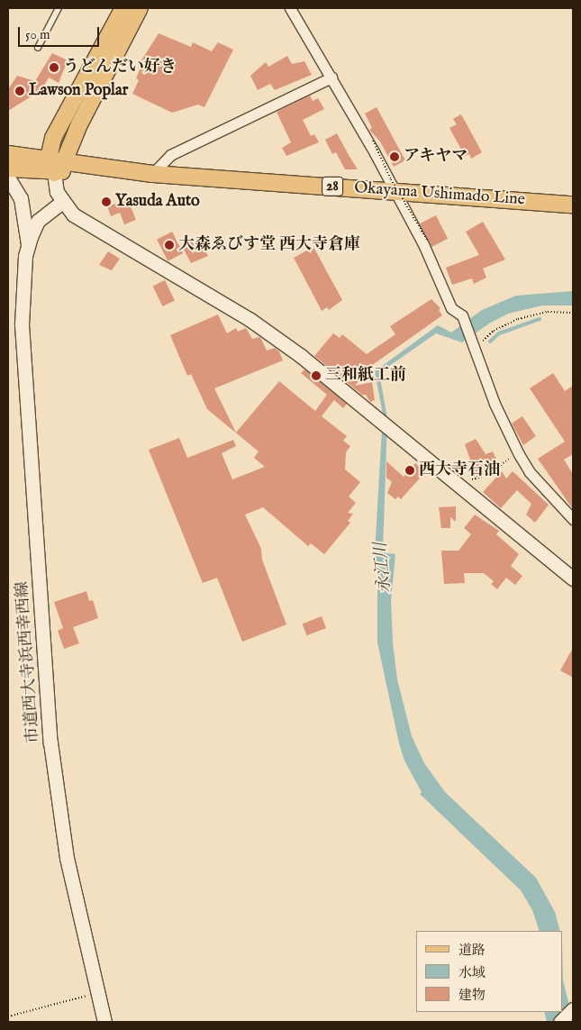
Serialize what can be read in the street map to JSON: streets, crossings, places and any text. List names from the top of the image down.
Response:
{
  "streets": {
    "main road": ["28", "Okayama Ushimado Line"],
    "street": ["市道西大寺浜西幸西線"]
  },
  "water": ["永江川"],
  "places": [
    "うどんだい好き",
    "Lawson Poplar",
    "アキヤマ",
    "Yasuda Auto",
    "大森ゑびす堂 西大寺倉庫",
    "三和紙工前",
    "西大寺石油"
  ],
  "legend": ["道路", "水域", "建物"],
  "scale_bar": "50 m"
}
